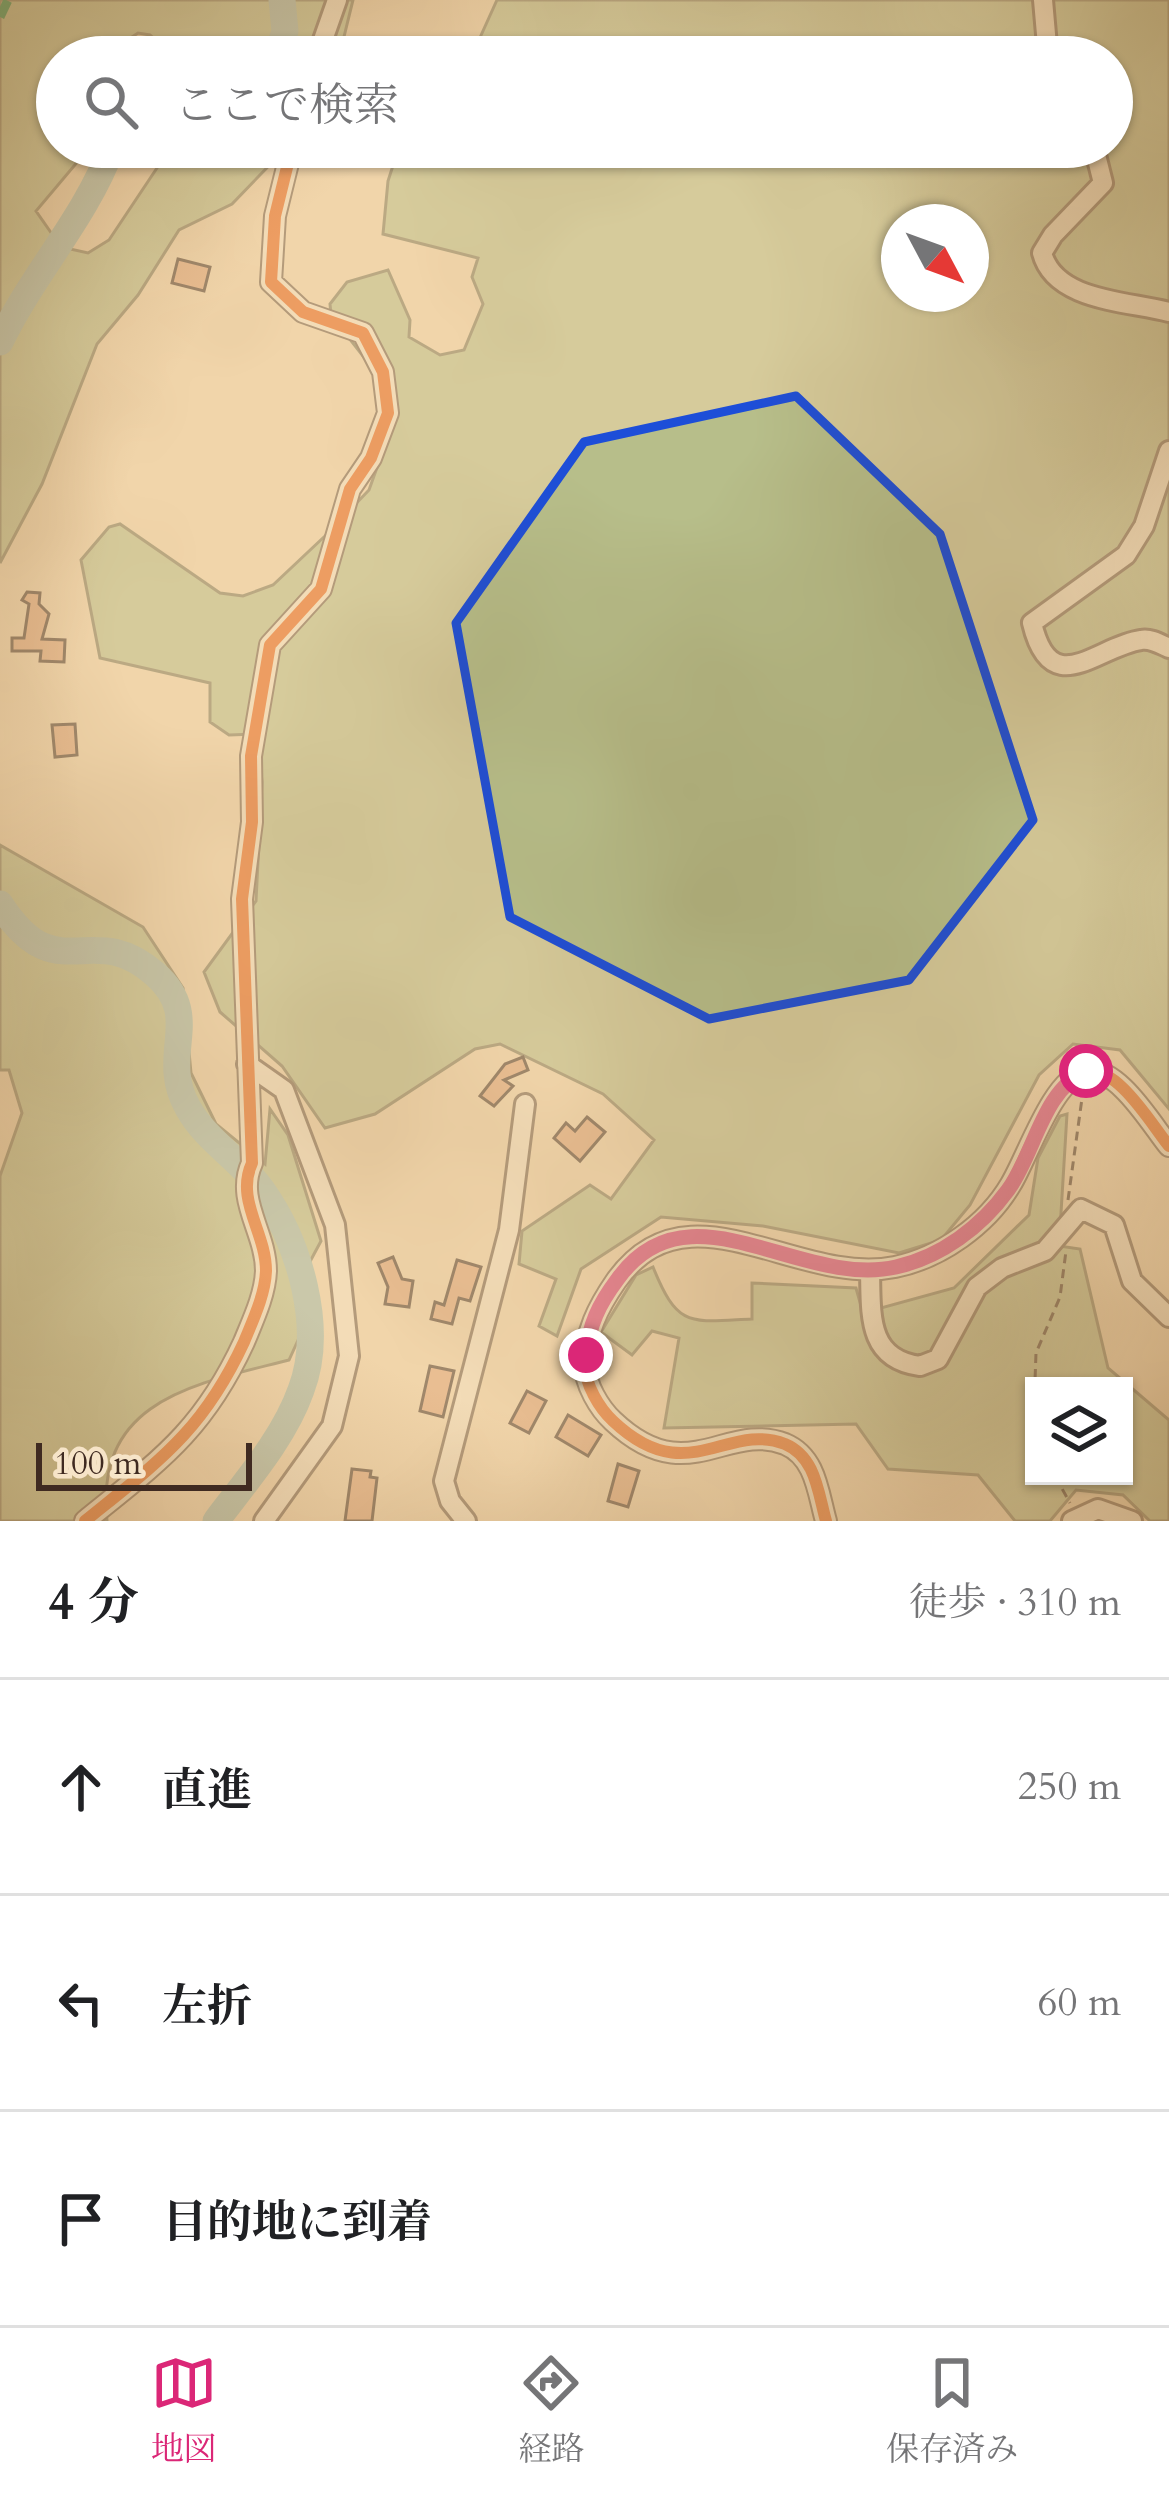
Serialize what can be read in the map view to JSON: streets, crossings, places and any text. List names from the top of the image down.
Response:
{
  "scale_bar": "100 m",
  "north": "bottom right",
  "page": {
    "search": "ここで検索",
    "scale": "100 m",
    "heading": ["4 分", "徒歩 · 310 m"],
    "list": [
      ["直進", "250 m"],
      ["左折", "60 m"],
      "目的地に到着"
    ],
    "nav": ["地図", "経路", "保存済み"]
  }
}
